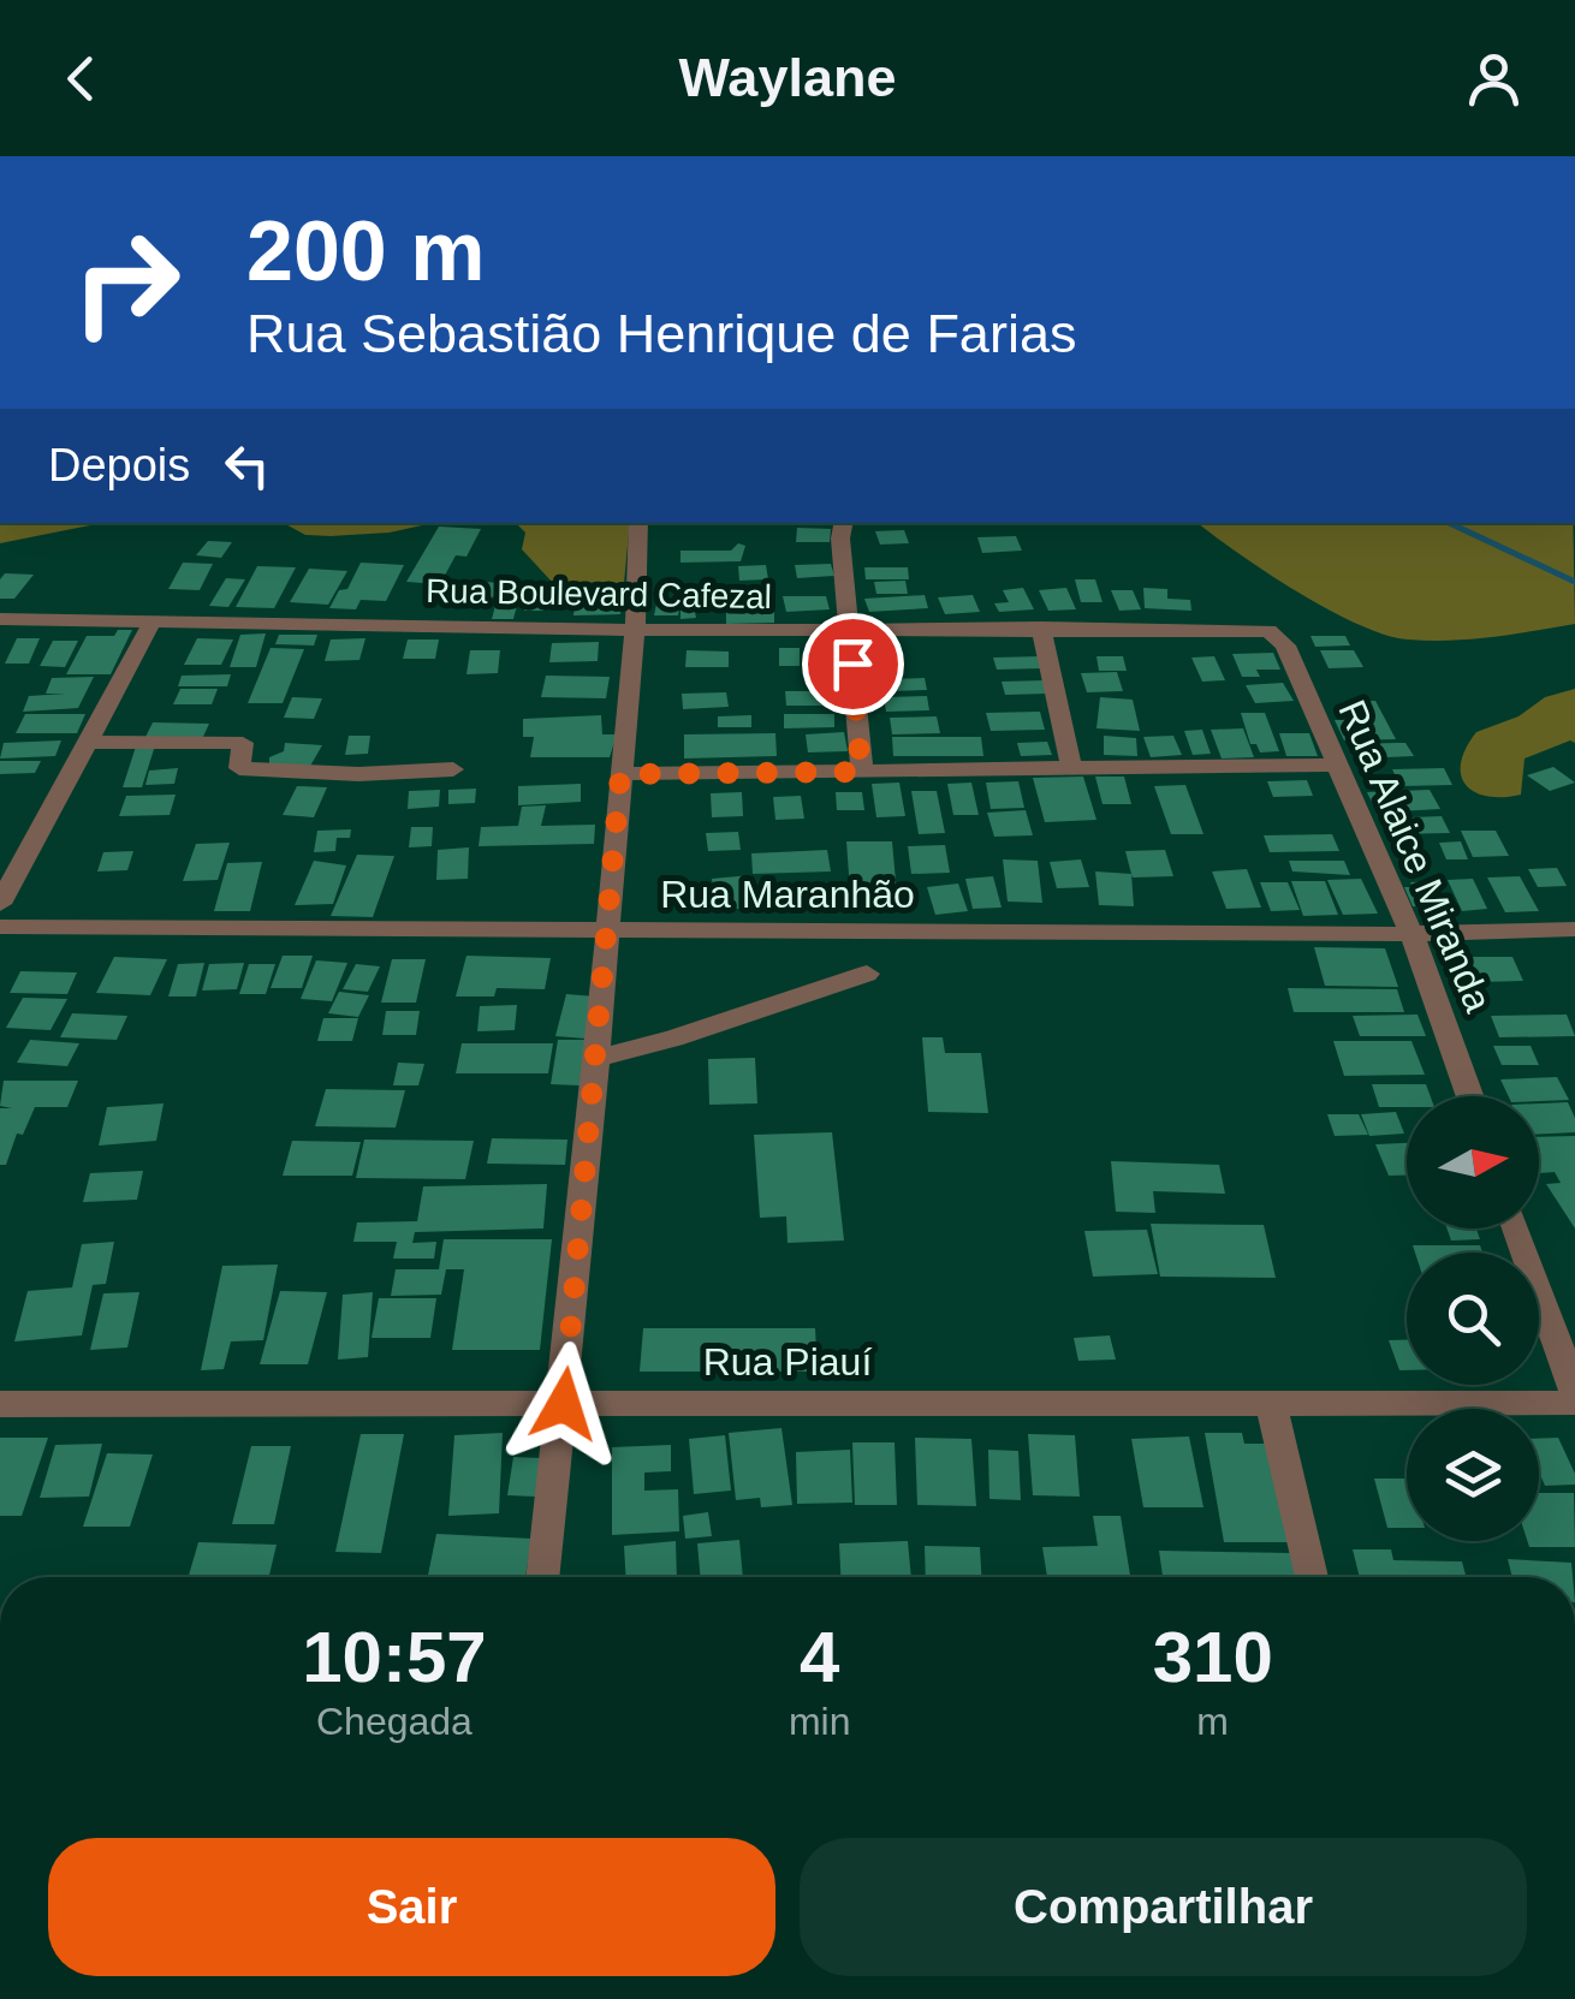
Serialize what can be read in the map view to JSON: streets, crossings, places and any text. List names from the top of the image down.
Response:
{
  "streets": {
    "street": [
      "Rua Boulevard Cafezal",
      "Rua Alaice Miranda",
      "Rua Maranhão",
      "Rua Piauí"
    ]
  },
  "crossings": [
    ["Rua Boulevard Cafezal", "Rua Alaice Miranda"],
    ["Rua Alaice Miranda", "Rua Maranhão"]
  ],
  "north": "right",
  "page": {
    "header": "Waylane",
    "turn": ["200 m", "Rua Sebastião Henrique de Farias"],
    "then": "Depois",
    "eta": [
      "10:57",
      "Chegada",
      "4",
      "min",
      "310",
      "m"
    ],
    "buttons": ["Sair", "Compartilhar"]
  }
}
